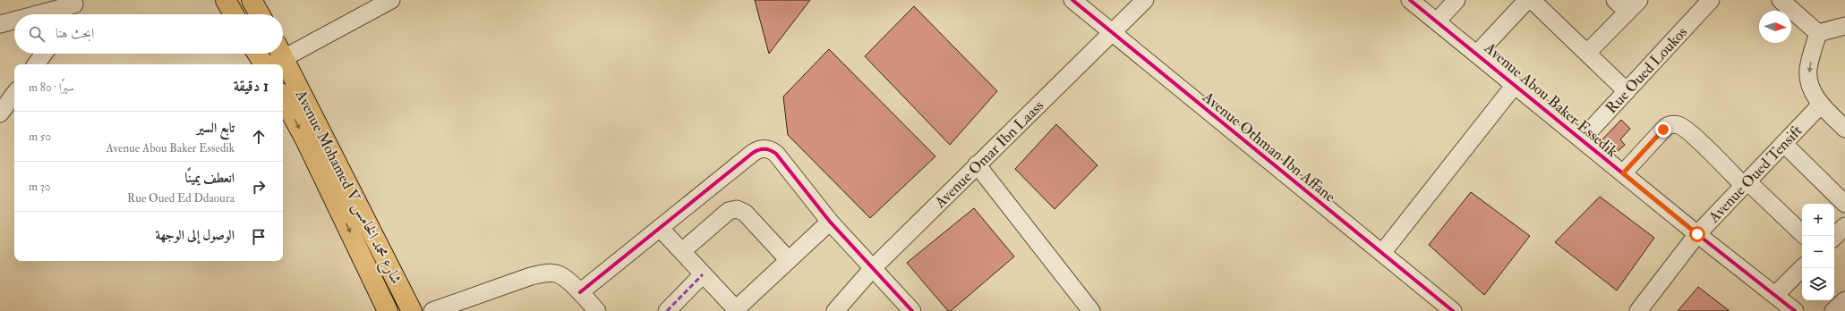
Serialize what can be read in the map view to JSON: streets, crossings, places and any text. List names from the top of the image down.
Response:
{
  "streets": {
    "main road": ["Avenue Mohamed V شارع محمد الخامس"],
    "street": [
      "Rue Oued Loukos",
      "Avenue Abou Baker Essedik",
      "Avenue Othman Ibn Affane",
      "Avenue Omar Ibn Laass",
      "Avenue Oued Tensift"
    ]
  },
  "crossings": [
    ["Rue Oued Loukos", "Avenue Abou Baker Essedik"],
    ["Avenue Abou Baker Essedik", "Avenue Oued Tensift"],
    ["Avenue Othman Ibn Affane", "Avenue Omar Ibn Laass"]
  ],
  "north": "right",
  "page": {
    "search": "ابحث هنا",
    "heading": ["1 دقيقة", "سيرًا · 80 m"],
    "list": [
      ["تابع السير", "Avenue Abou Baker Essedik", "50 m"],
      ["انعطف يمينًا", "Rue Oued Ed Ddaoura", "30 m"],
      "الوصول إلى الوجهة"
    ],
    "map_buttons": ["+", "−"]
  }
}
